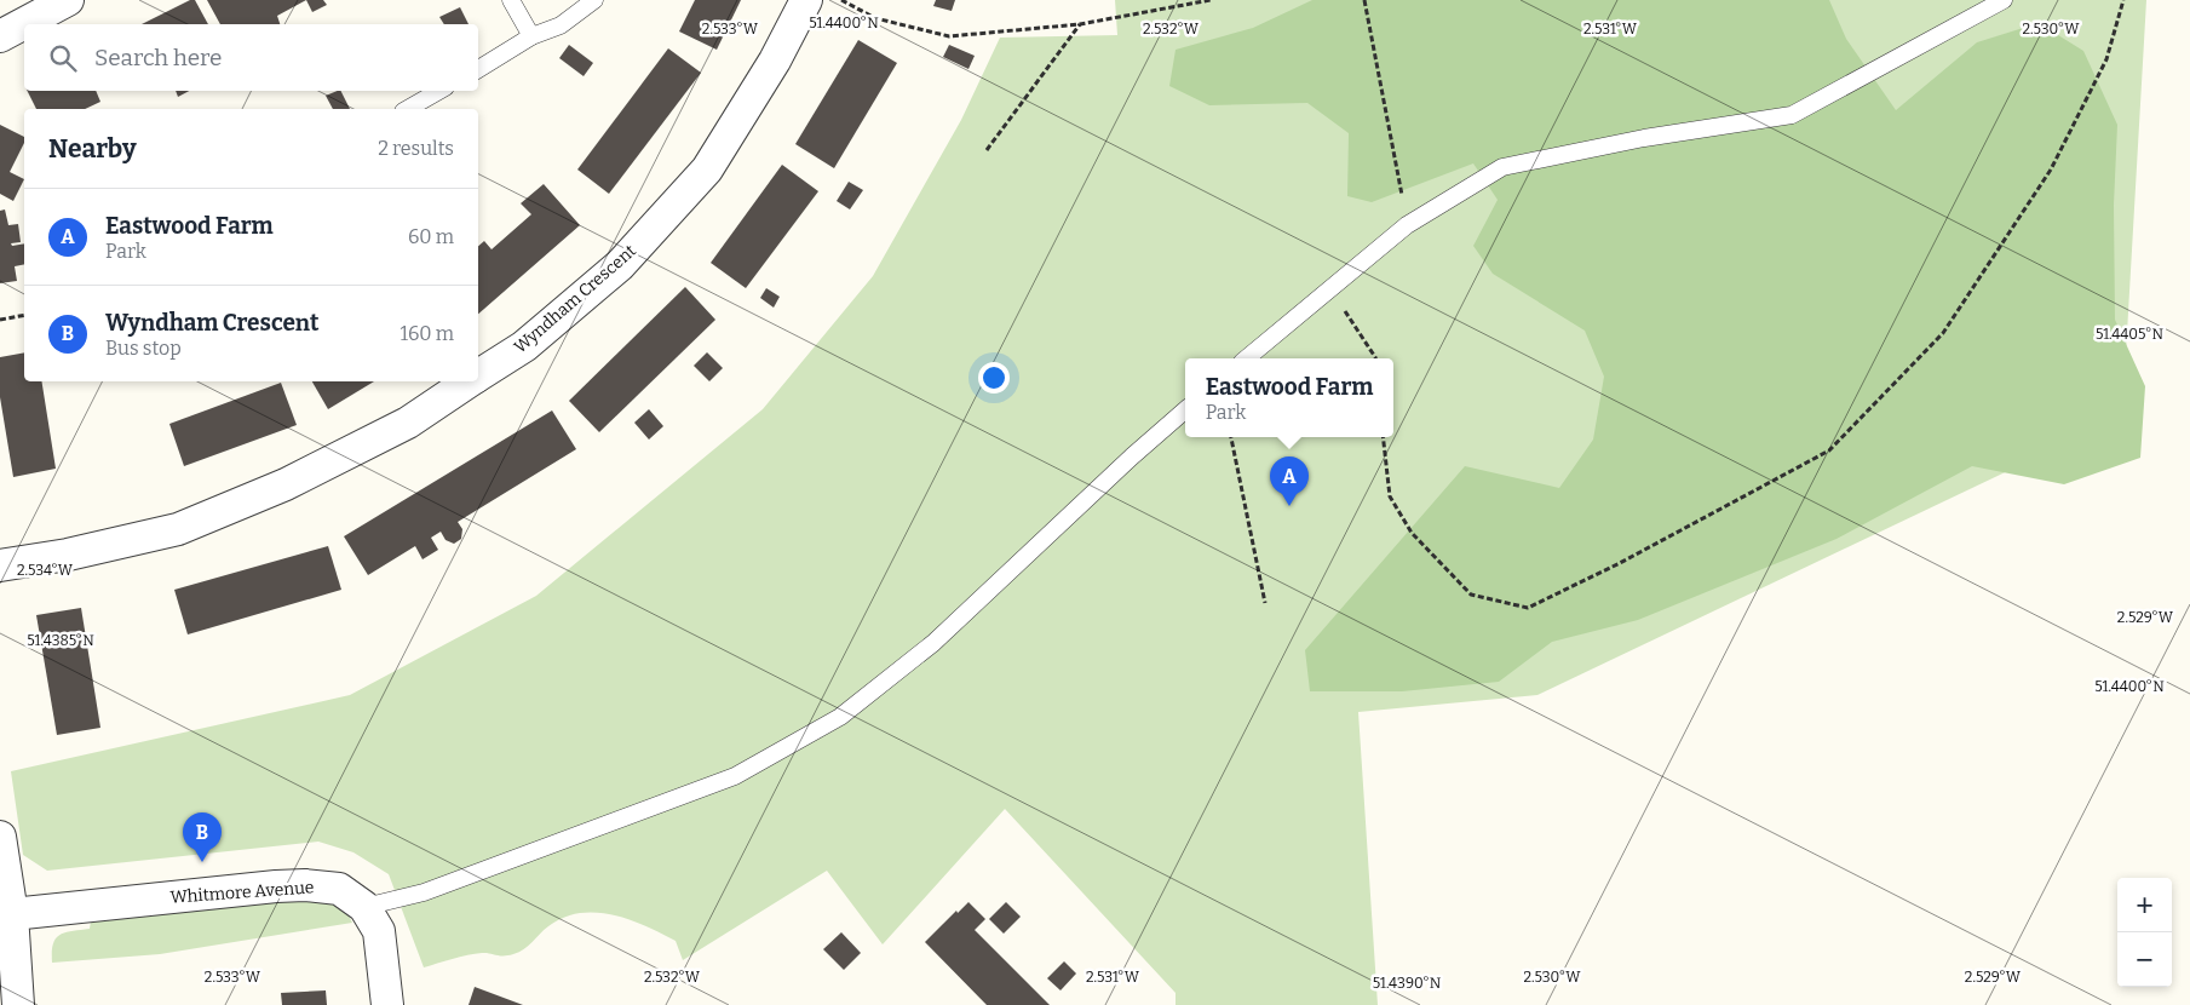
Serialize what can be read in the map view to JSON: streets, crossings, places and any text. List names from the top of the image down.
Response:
{
  "streets": {
    "street": ["Wyndham Crescent", "Whitmore Avenue"]
  },
  "page": {
    "search": "Search here",
    "heading": ["Nearby", "2 results"],
    "list": [
      {
        "mark": "A",
        "name": "Eastwood Farm",
        "note": "Park",
        "value": "60 m"
      },
      {
        "mark": "B",
        "name": "Wyndham Crescent",
        "note": "Bus stop",
        "value": "160 m"
      }
    ],
    "popup": ["Eastwood Farm", "Park"],
    "pins": ["A", "B"],
    "map_buttons": ["+", "−"]
  },
  "coordinates": [
    "51.4400°N",
    "2.533°W",
    "2.532°W",
    "2.531°W",
    "2.530°W",
    "51.4405°N",
    "2.534°W",
    "2.529°W",
    "51.4385°N",
    "51.4390°N"
  ]
}
